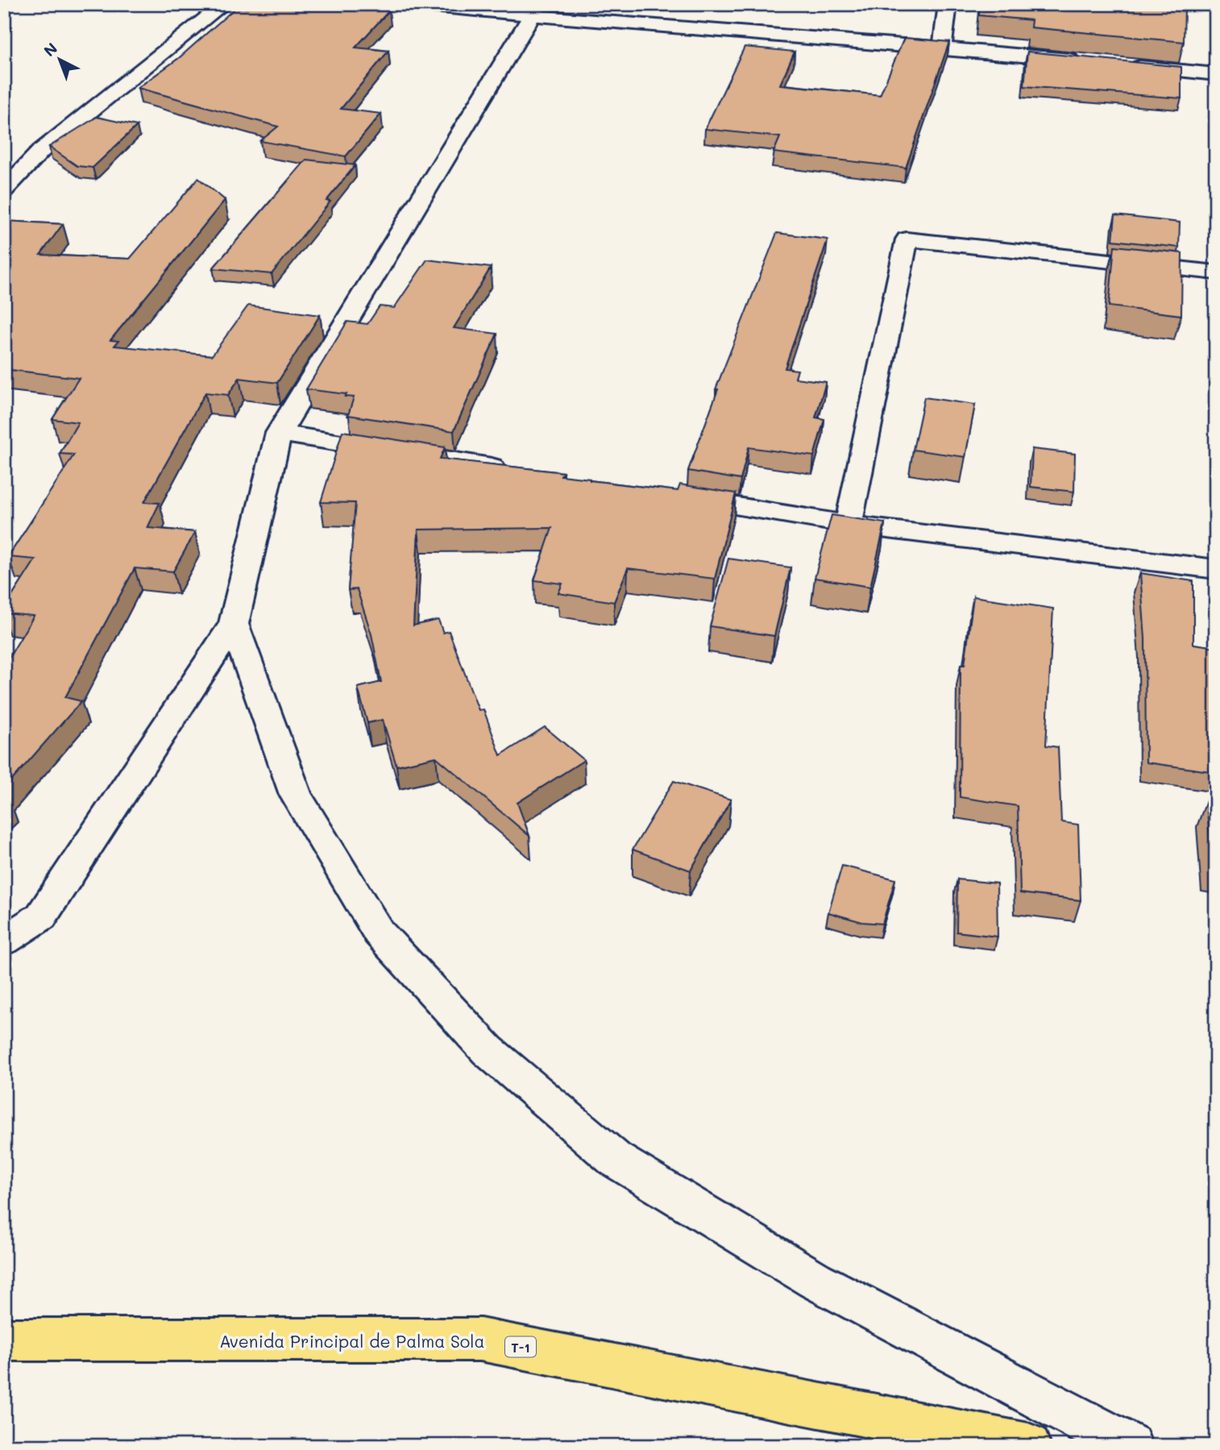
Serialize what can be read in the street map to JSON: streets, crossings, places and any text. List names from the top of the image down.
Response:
{
  "streets": {
    "highway": ["Avenida Principal de Palma Sola", "T-1"]
  },
  "north": "top left"
}
